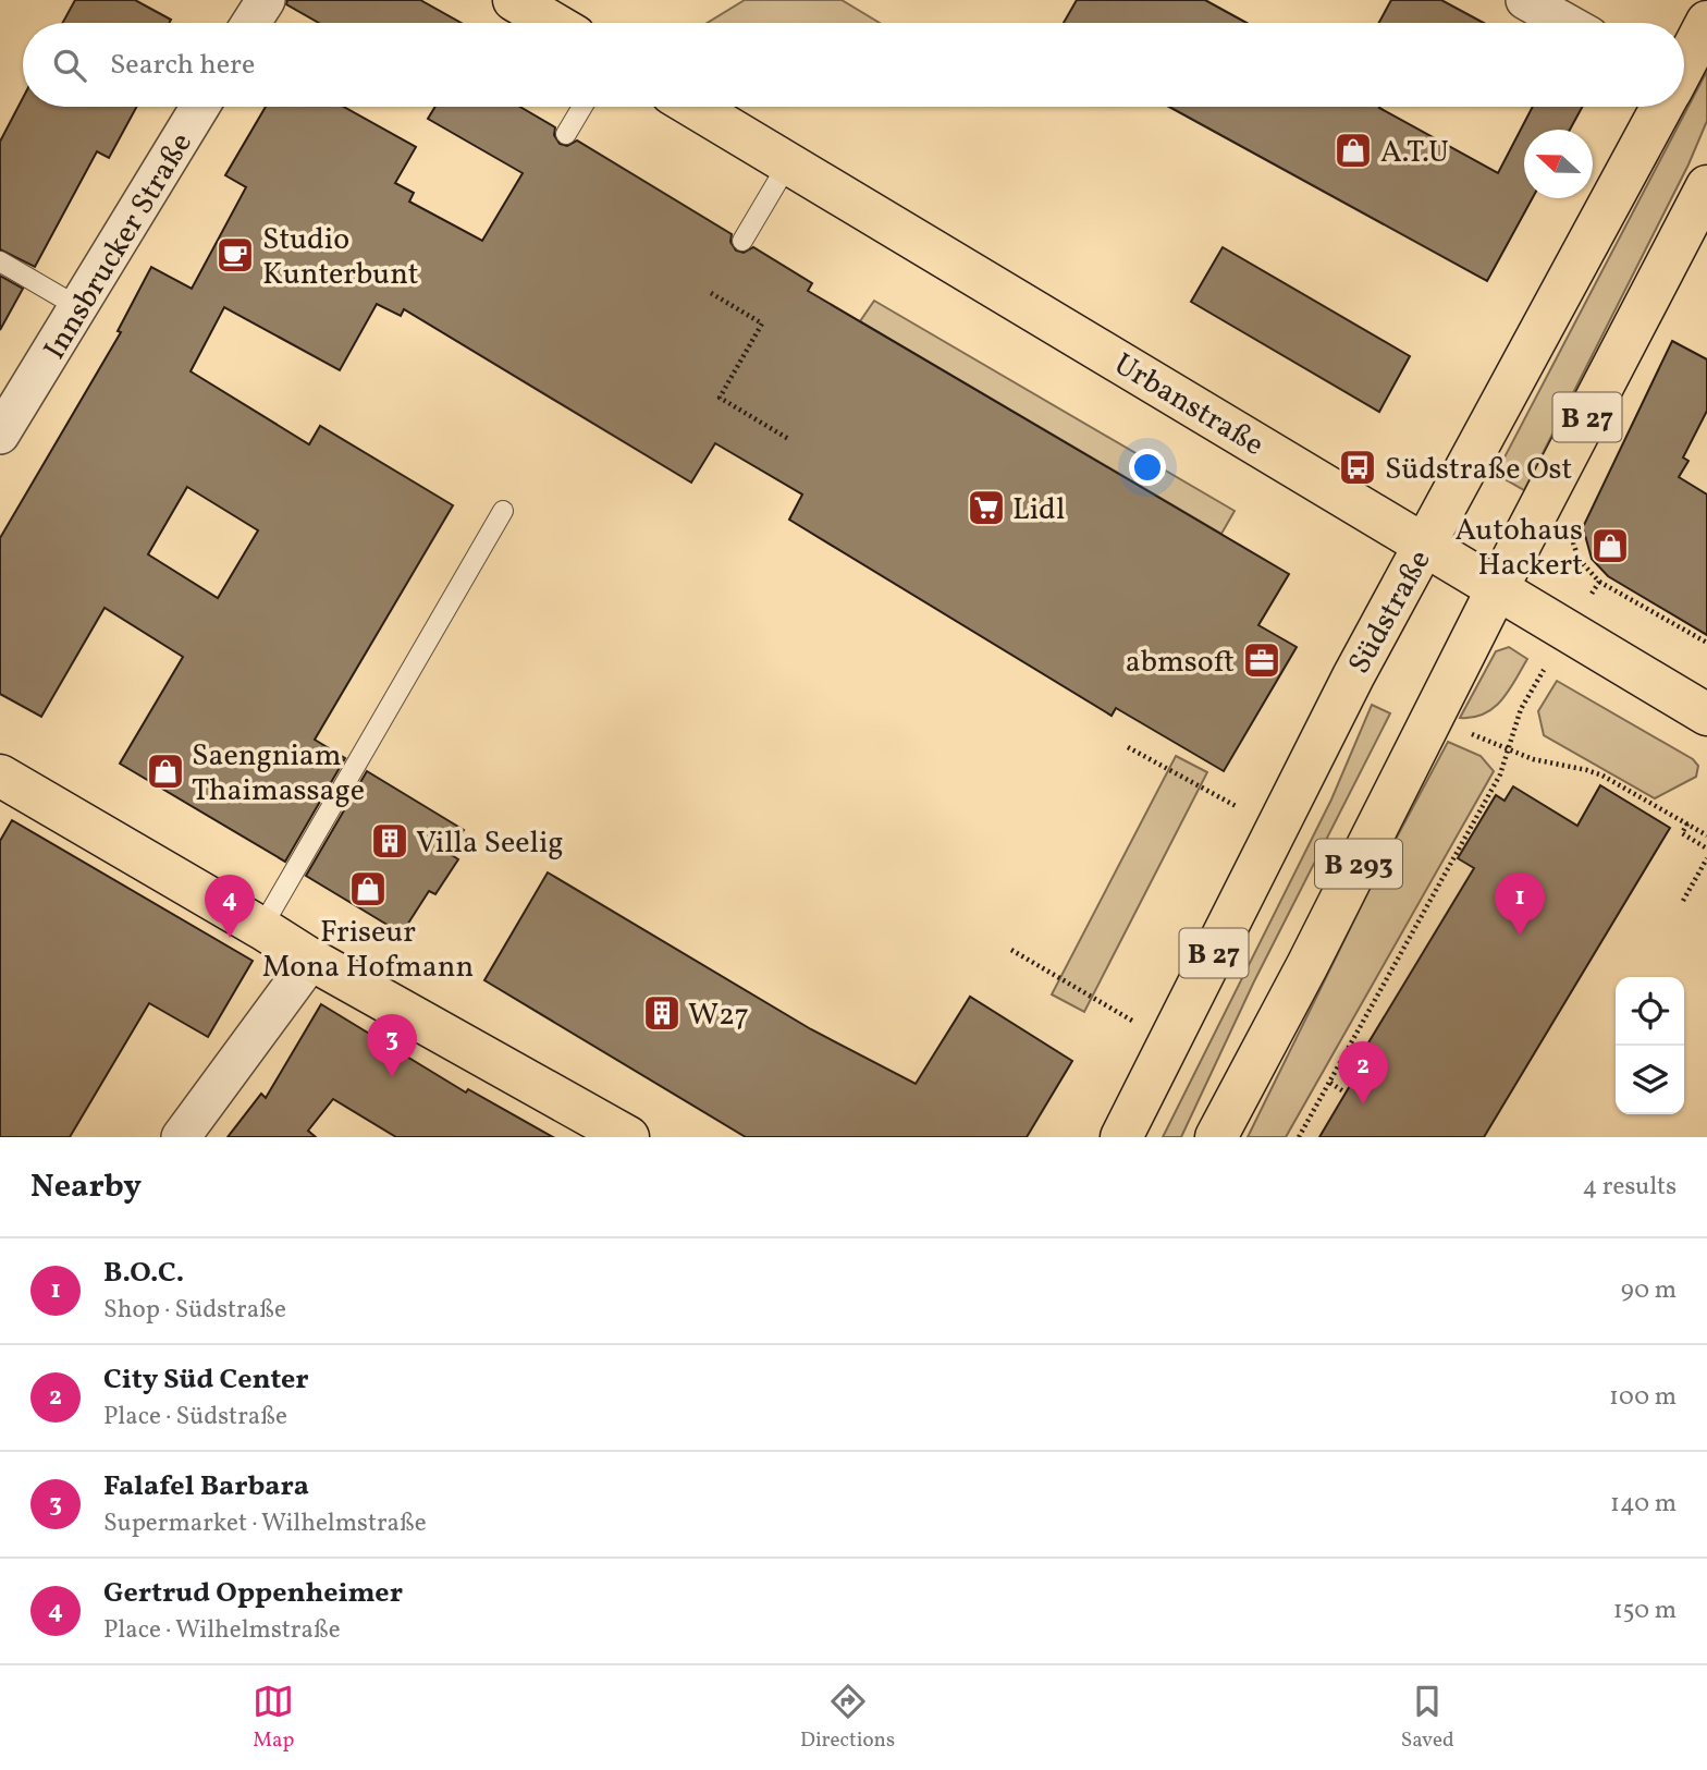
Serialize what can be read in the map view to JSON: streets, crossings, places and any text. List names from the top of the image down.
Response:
{
  "streets": {
    "main road": [
      "Urbanstraße",
      "B 27",
      "Südstraße",
      "B 293"
    ],
    "street": ["Innsbrucker Straße"]
  },
  "crossings": [
    ["Urbanstraße", "B 27"],
    ["Urbanstraße", "Südstraße"],
    ["Urbanstraße", "B 293"],
    ["B 27", "B 293"]
  ],
  "places": {
    "shop": [
      "A.T.U",
      "Autohaus Hackert",
      "Saengniam Thaimassage",
      "Friseur Mona Hofmann"
    ],
    "cafe": ["Studio Kunterbunt"],
    "bus stop": ["Südstraße Ost"],
    "supermarket": ["Lidl"],
    "office": ["abmsoft"],
    "building": ["Villa Seelig", "W27"]
  },
  "north": "left",
  "page": {
    "search": "Search here",
    "pins": [
      "1",
      "4",
      "3",
      "2"
    ],
    "heading": ["Nearby", "4 results"],
    "list": [
      {
        "mark": "1",
        "name": "B.O.C.",
        "note": "Shop · Südstraße",
        "value": "90 m"
      },
      {
        "mark": "2",
        "name": "City Süd Center",
        "note": "Place · Südstraße",
        "value": "100 m"
      },
      {
        "mark": "3",
        "name": "Falafel Barbara",
        "note": "Supermarket · Wilhelmstraße",
        "value": "140 m"
      },
      {
        "mark": "4",
        "name": "Gertrud Oppenheimer",
        "note": "Place · Wilhelmstraße",
        "value": "150 m"
      }
    ],
    "nav": ["Map", "Directions", "Saved"]
  }
}
